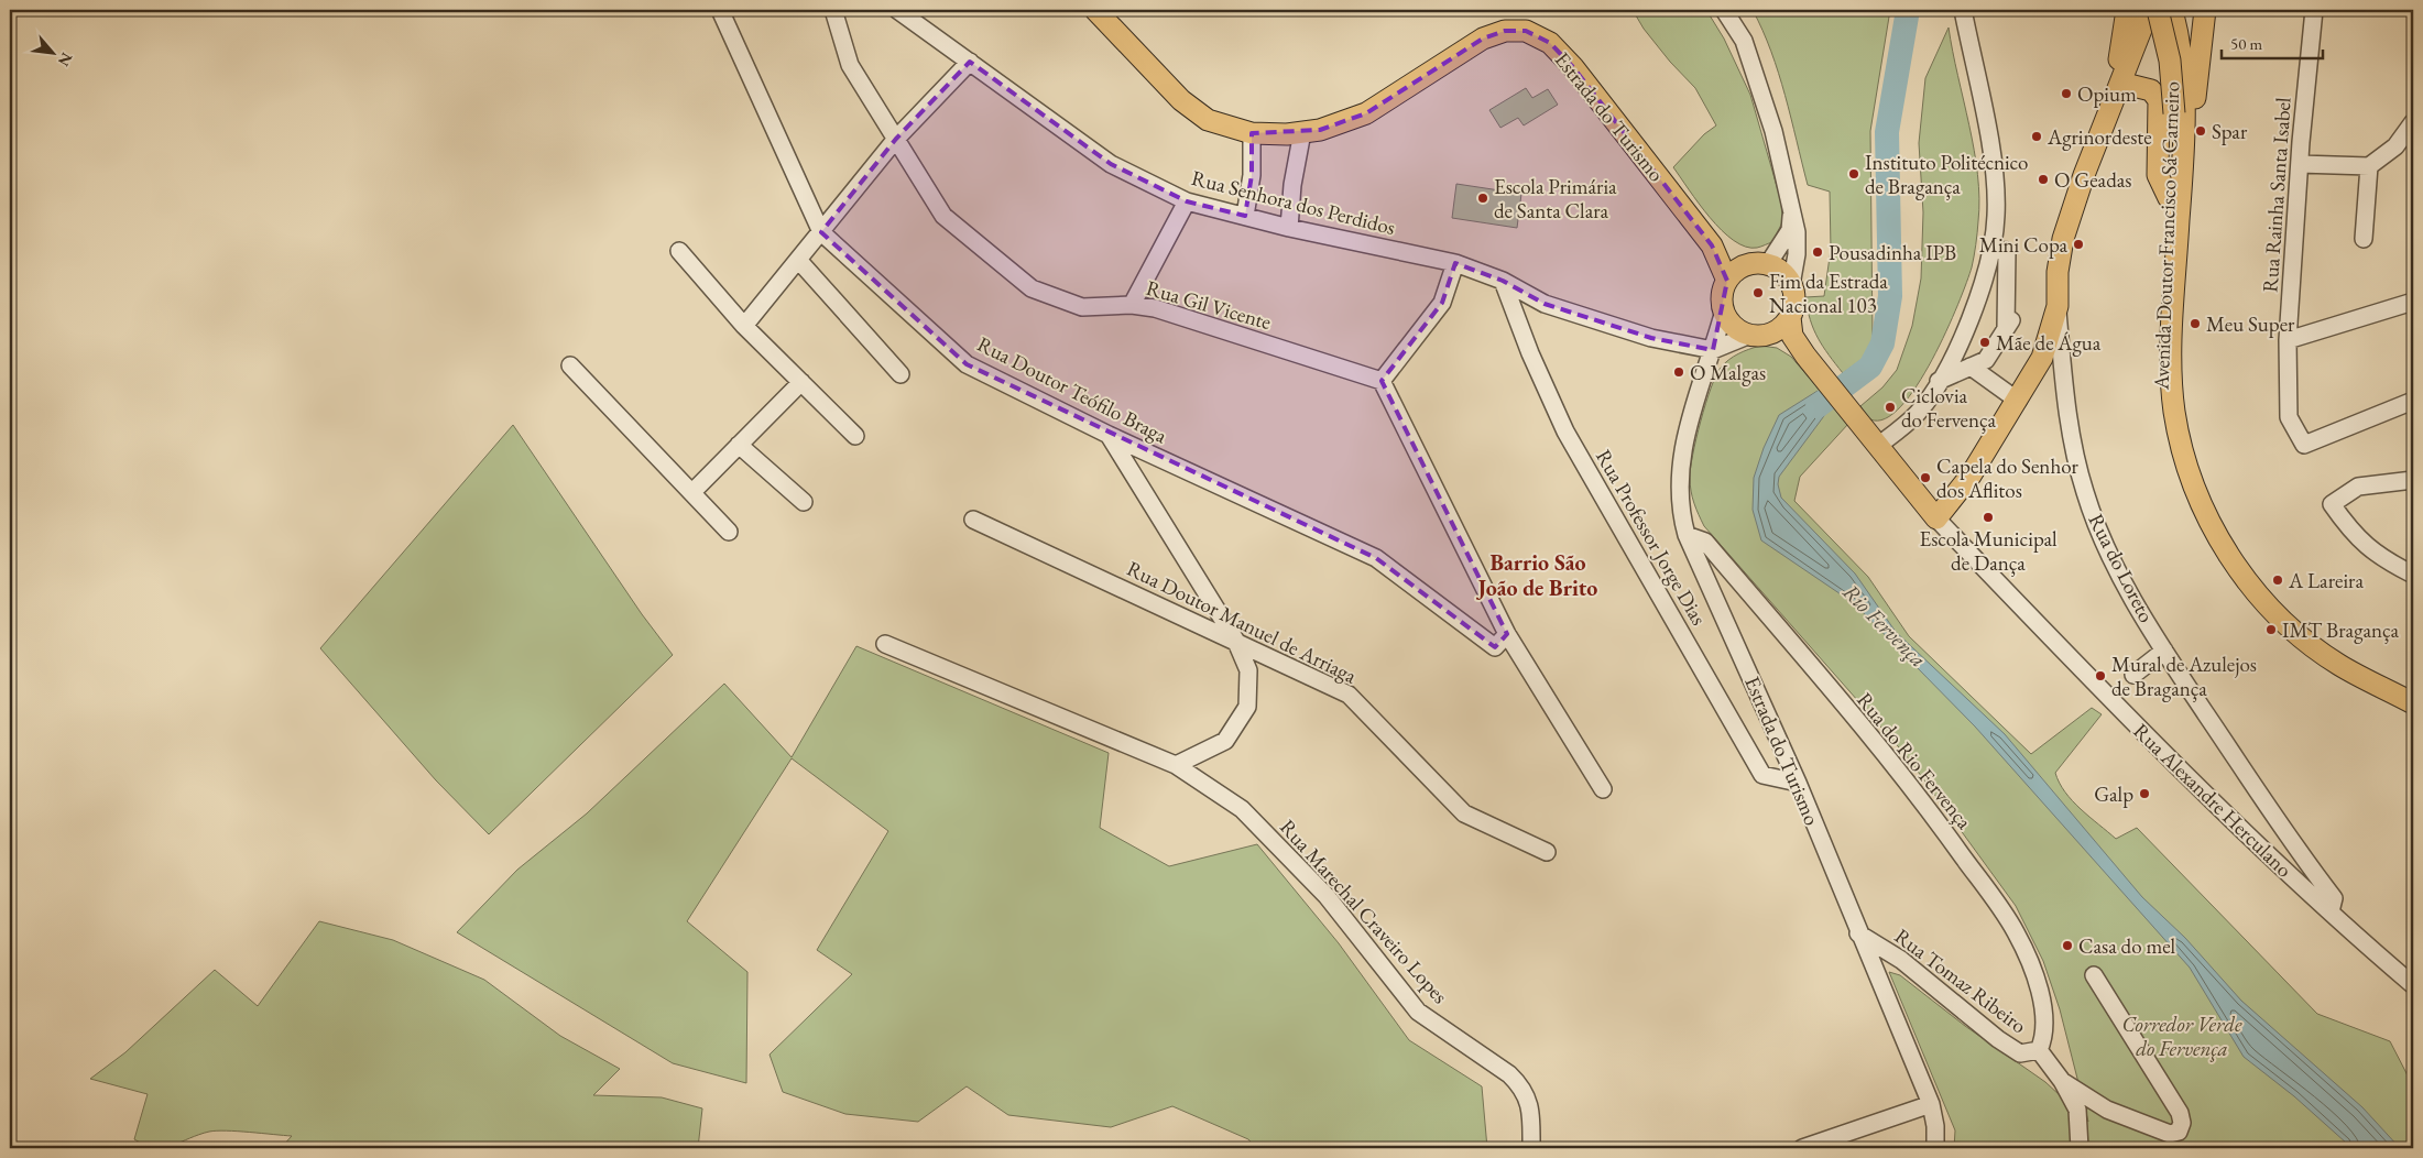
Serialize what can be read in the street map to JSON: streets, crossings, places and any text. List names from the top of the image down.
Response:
{
  "streets": {
    "main road": [
      "Estrada do Turismo",
      "Avenida Doutor Francisco Sá Carneiro",
      "Rua do Loreto",
      "Rua Alexandre Herculano"
    ],
    "street": [
      "Rua Rainha Santa Isabel",
      "Rua Senhora dos Perdidos",
      "Rua Gil Vicente",
      "Rua Doutor Teófilo Braga",
      "Rua Professor Jorge Dias",
      "Rua Doutor Manuel de Arriaga",
      "Rua do Rio Fervença",
      "Rua Marechal Craveiro Lopes",
      "Rua Tomaz Ribeiro"
    ]
  },
  "crossings": [
    ["Estrada do Turismo", "Rua Senhora dos Perdidos"],
    ["Estrada do Turismo", "Rua Professor Jorge Dias"],
    ["Estrada do Turismo", "Rua do Rio Fervença"],
    ["Estrada do Turismo", "Rua Alexandre Herculano"],
    ["Estrada do Turismo", "Rua Tomaz Ribeiro"],
    ["Rua Senhora dos Perdidos", "Rua Professor Jorge Dias"],
    ["Rua do Loreto", "Rua Alexandre Herculano"],
    ["Rua do Rio Fervença", "Rua Tomaz Ribeiro"]
  ],
  "districts": ["Barrio São João de Brito"],
  "water": ["Rio Fervença"],
  "parks": ["Corredor Verde do Fervença"],
  "places": [
    "Opium",
    "Spar",
    "Agrinordeste",
    "Instituto Politécnico de Bragança",
    "O Geadas",
    "Escola Primária de Santa Clara",
    "Mini Copa",
    "Pousadinha IPB",
    "Fim da Estrada Nacional 103",
    "Meu Super",
    "Mãe de Água",
    "O Malgas",
    "Ciclovia do Fervença",
    "Capela do Senhor dos Aflitos",
    "Escola Municipal de Dança",
    "A Lareira",
    "IMT Bragança",
    "Mural de Azulejos de Bragança",
    "Galp",
    "Casa do mel"
  ],
  "scale_bar": "50 m",
  "north": "bottom right"
}
